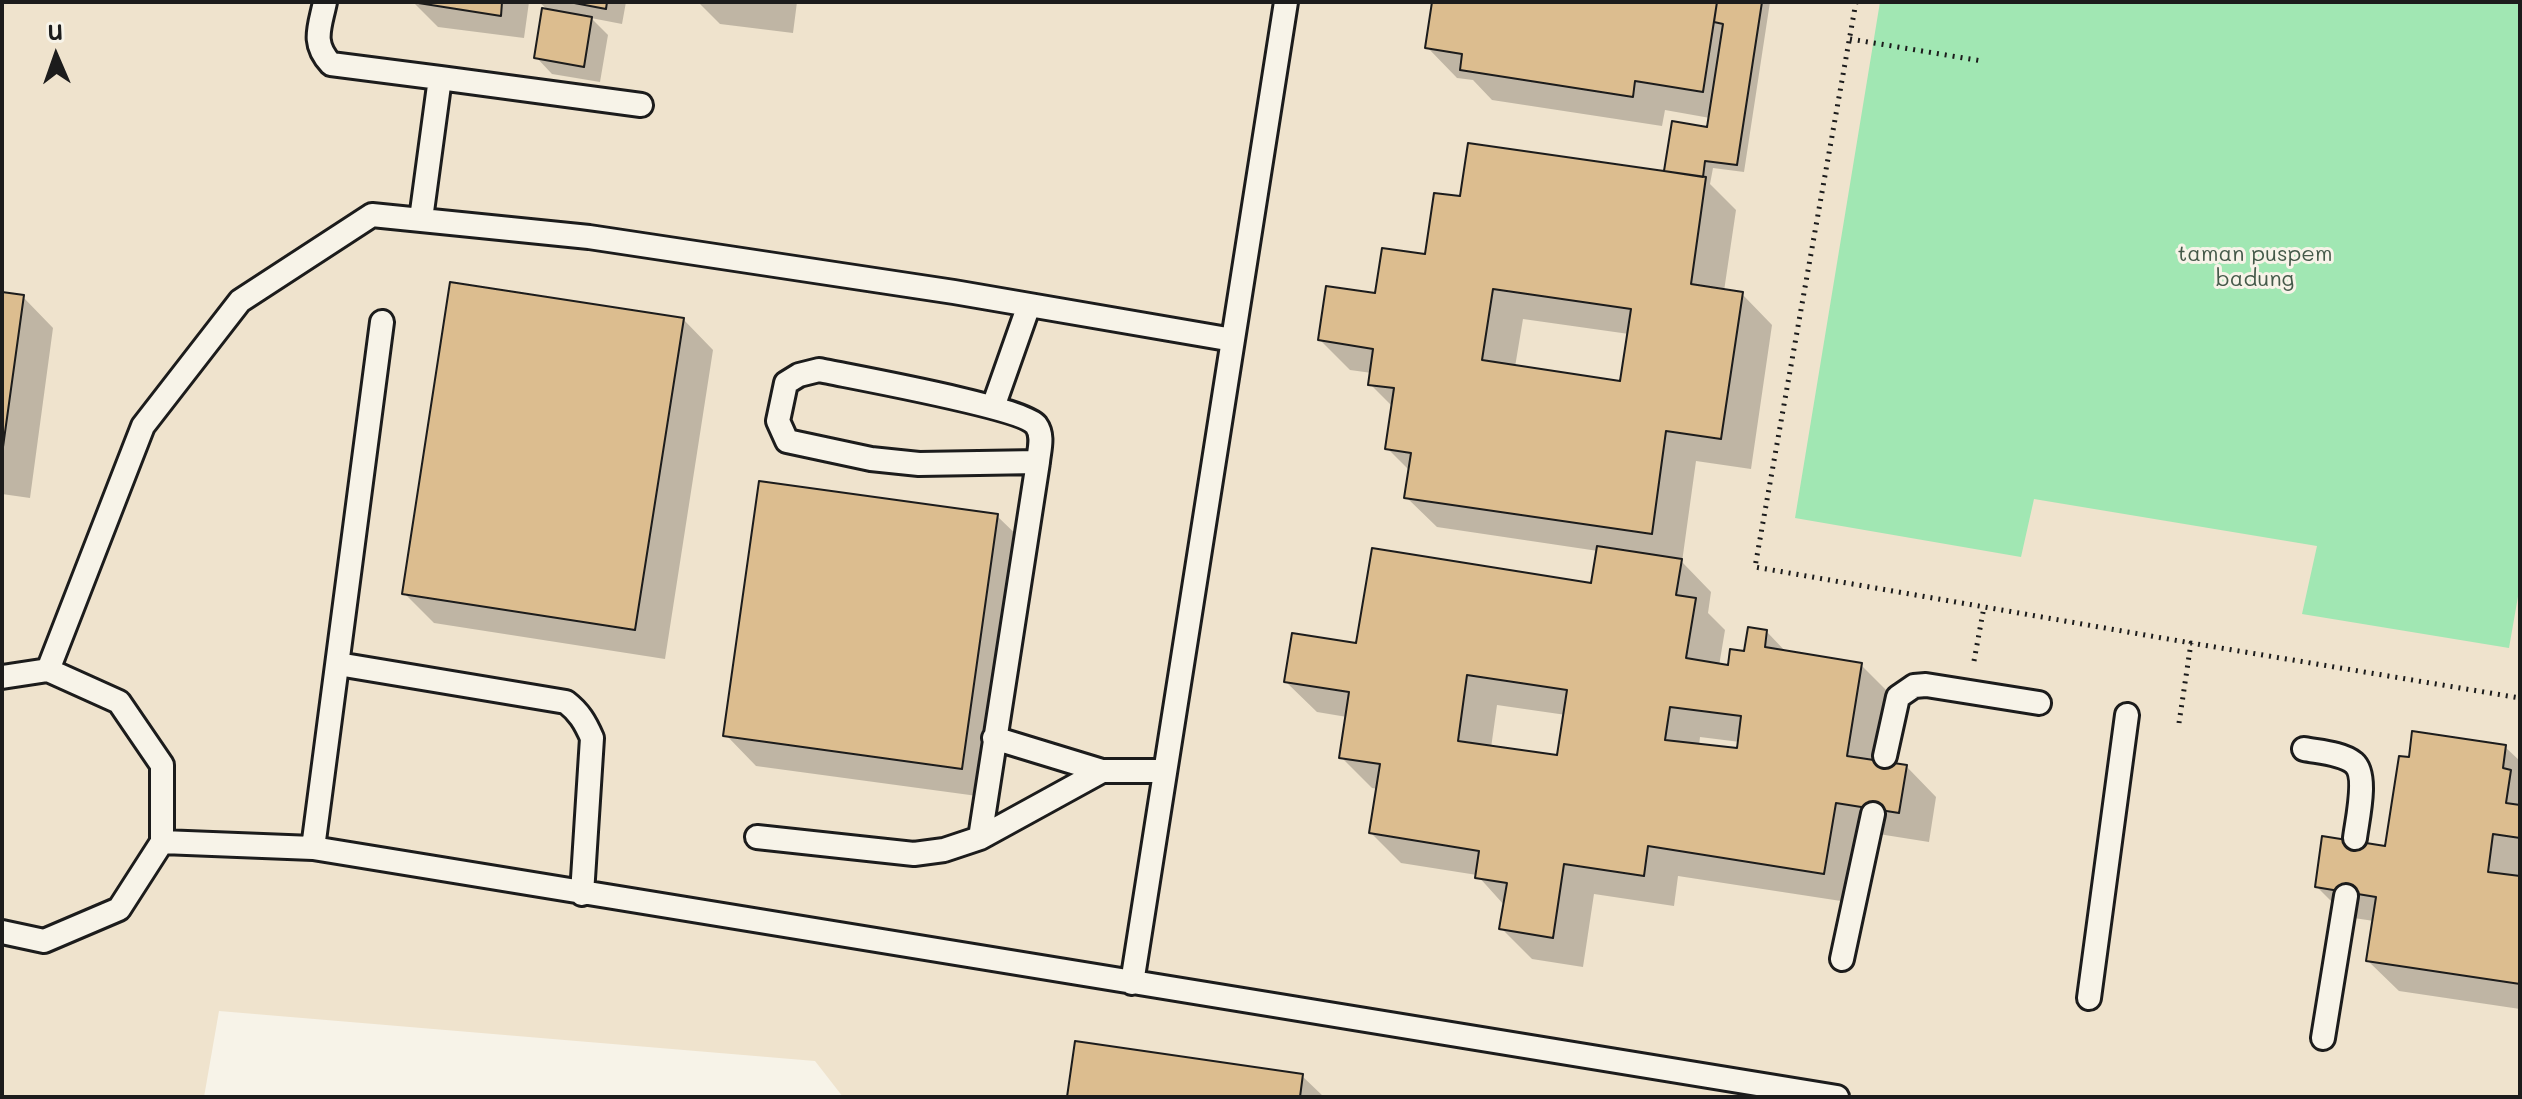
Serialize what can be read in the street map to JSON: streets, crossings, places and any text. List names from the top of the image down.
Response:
{
  "parks": ["taman puspem badung"],
  "north": "top"
}
